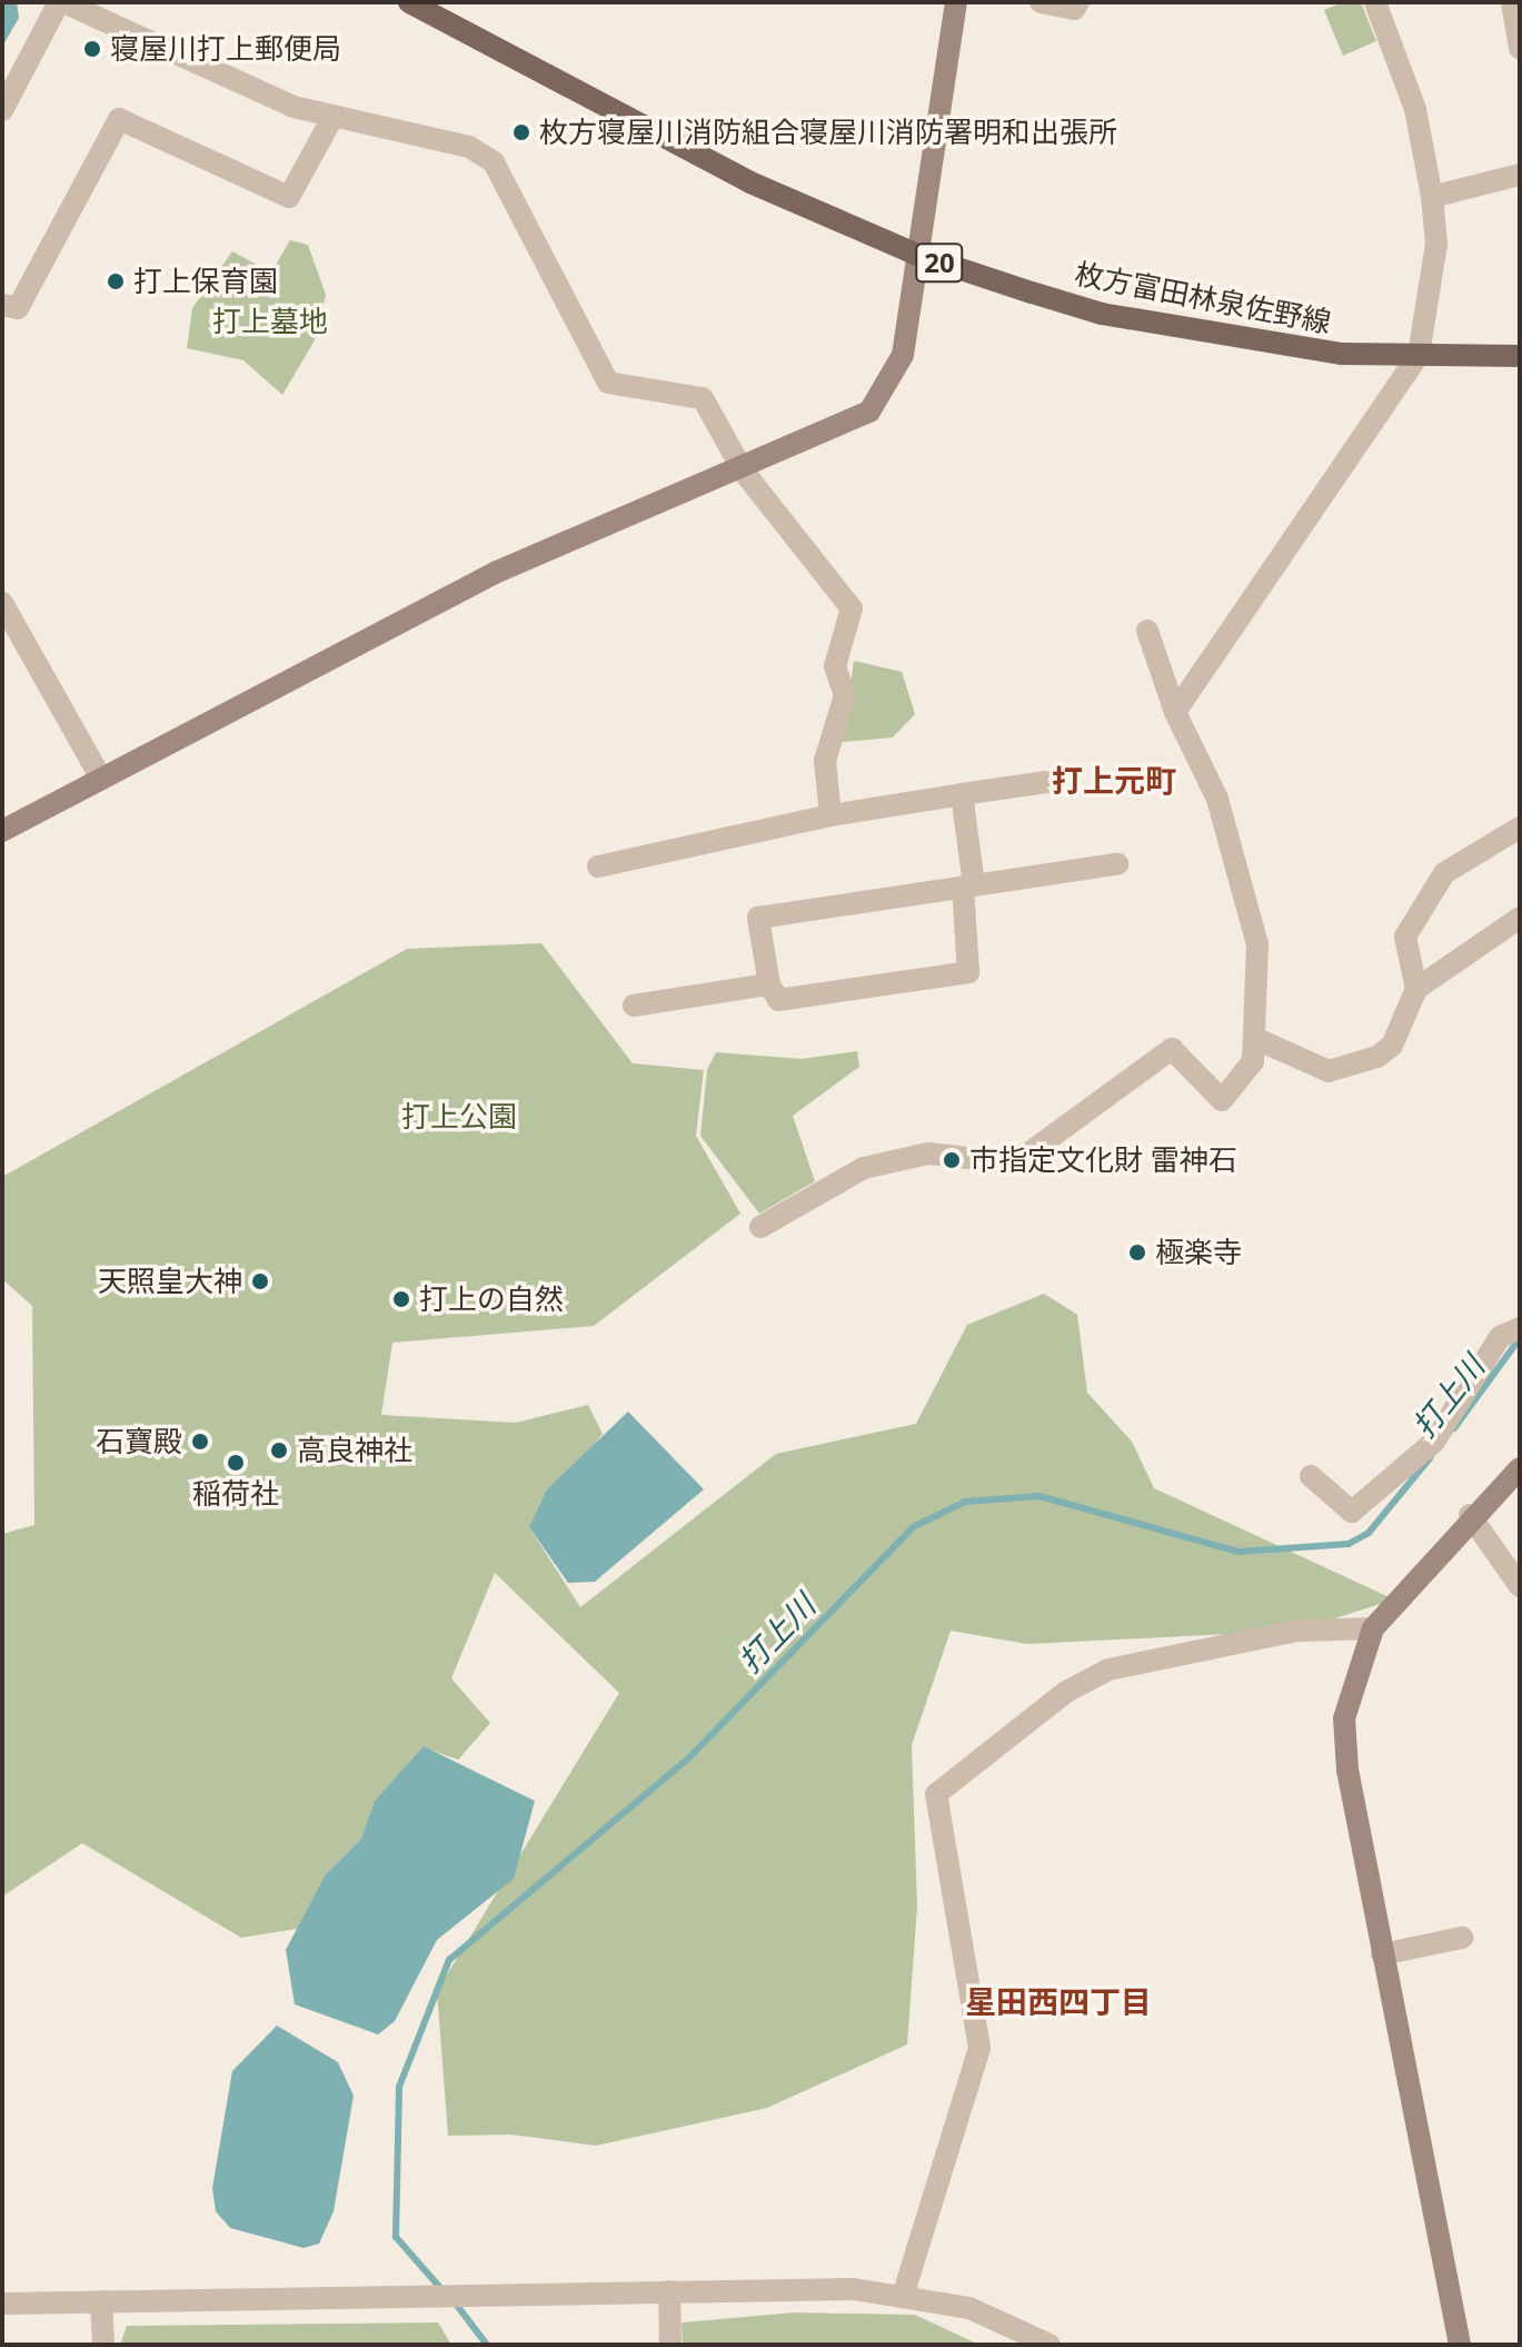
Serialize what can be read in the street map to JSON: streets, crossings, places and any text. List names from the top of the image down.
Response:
{
  "streets": {
    "main road": ["20", "枚方富田林泉佐野線"]
  },
  "districts": ["打上元町", "星田西四丁目"],
  "water": ["打上川"],
  "parks": ["打上墓地", "打上公園"],
  "places": [
    "寝屋川打上郵便局",
    "枚方寝屋川消防組合寝屋川消防署明和出張所",
    "打上保育園",
    "市指定文化財 雷神石",
    "極楽寺",
    "天照皇大神",
    "打上の自然",
    "石寶殿",
    "高良神社",
    "稲荷社"
  ]
}
